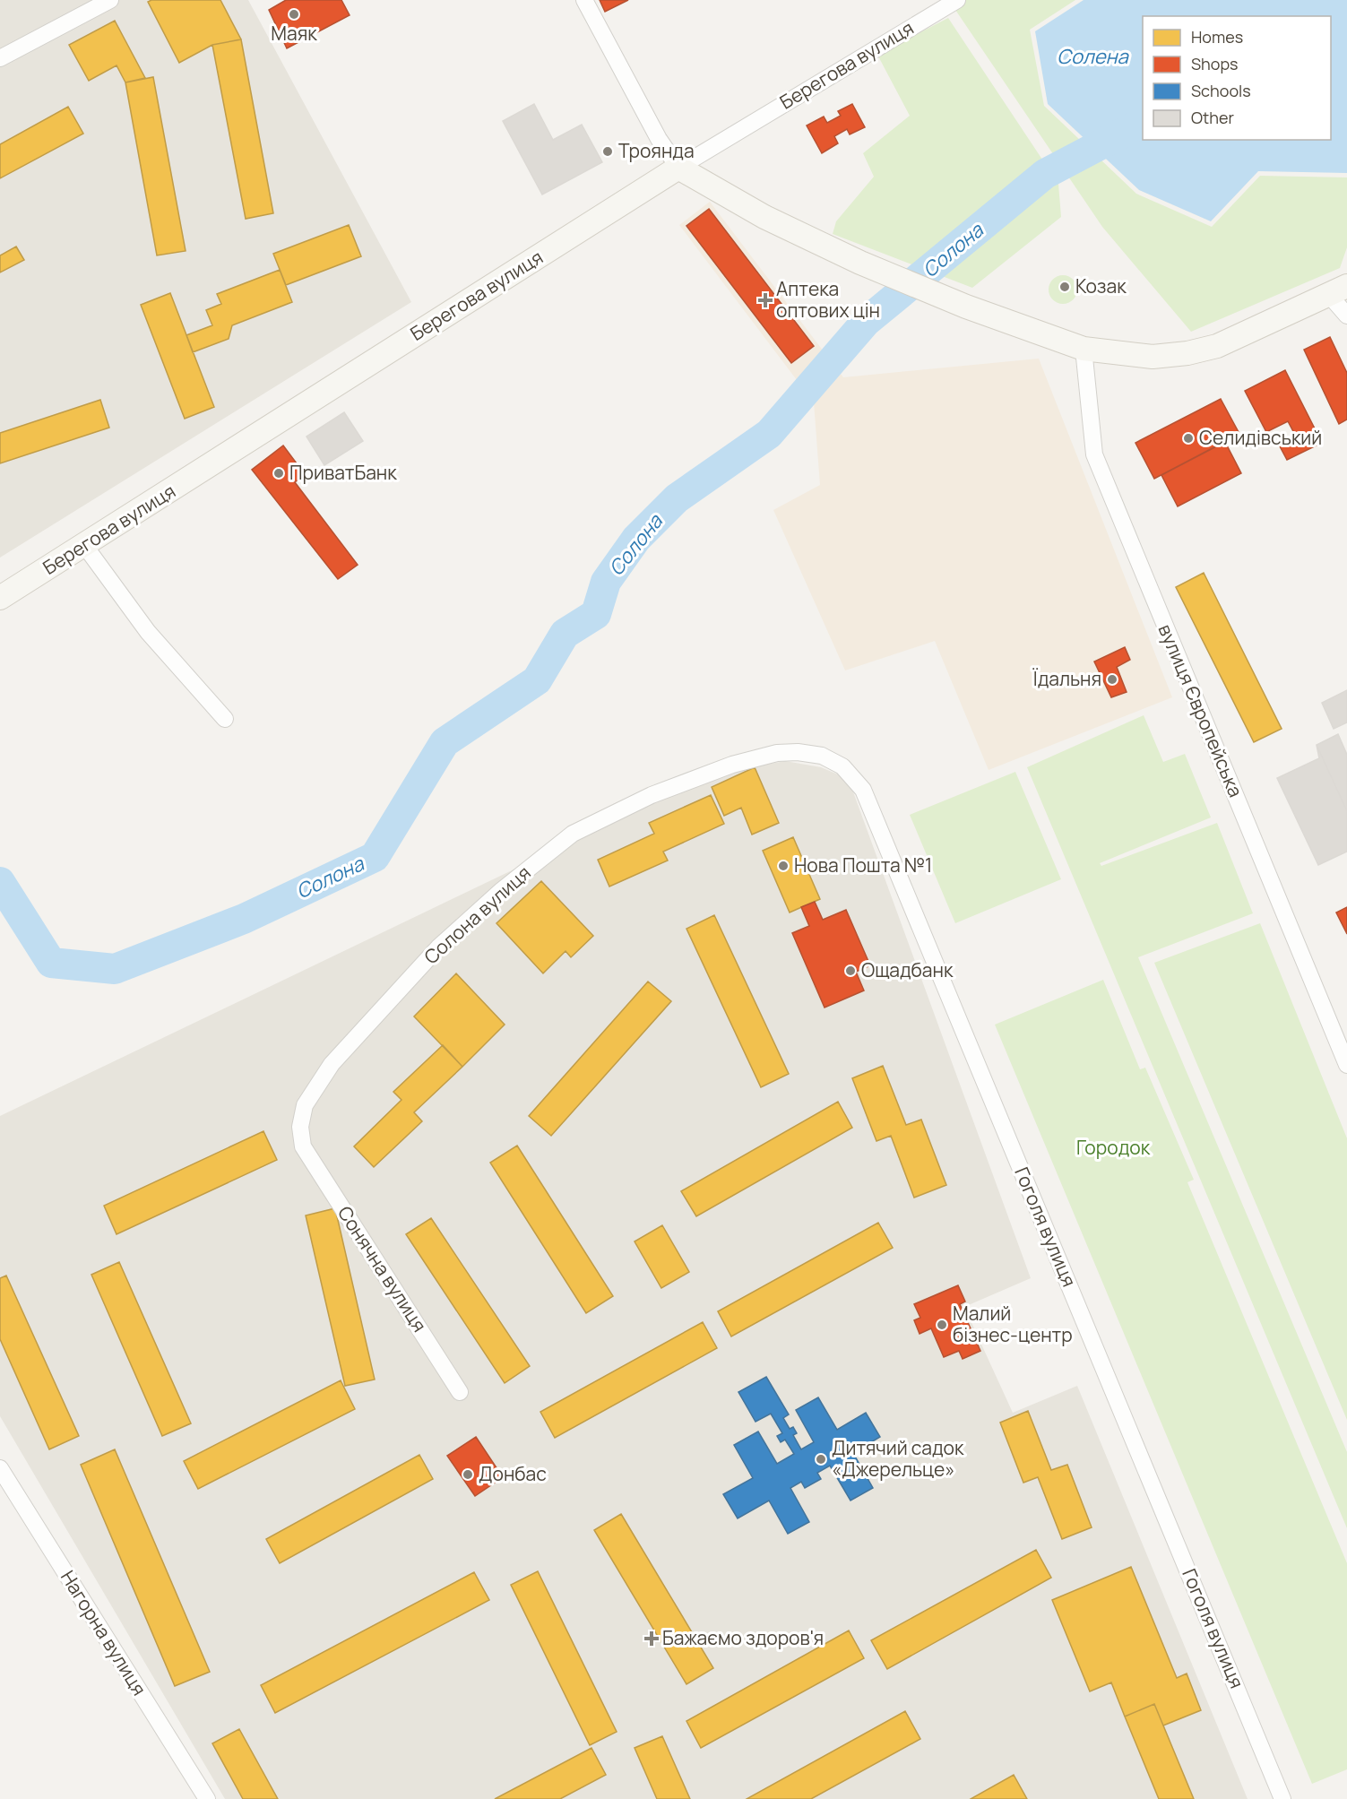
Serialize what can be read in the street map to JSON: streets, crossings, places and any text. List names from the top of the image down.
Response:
{
  "streets": {
    "main road": ["Берегова вулиця"],
    "street": [
      "вулиця Європейська",
      "Солона вулиця",
      "Гоголя вулиця",
      "Сонячна вулиця",
      "Нагорна вулиця"
    ]
  },
  "crossings": [
    ["Солона вулиця", "Гоголя вулиця"],
    ["Солона вулиця", "Сонячна вулиця"]
  ],
  "water": ["Солена", "Солона"],
  "parks": ["Городок"],
  "places": {
    "other": [
      "Маяк",
      "Троянда",
      "Козак",
      "Селидівський",
      "ПриватБанк",
      "Їдальня",
      "Нова Пошта №1",
      "Ощадбанк",
      "Малий бізнес-центр",
      "Дитячий садок «Джерельце»",
      "Донбас"
    ],
    "health": ["Аптека оптових цін", "Бажаємо здоров'я"]
  },
  "legend": [
    "Homes",
    "Shops",
    "Schools",
    "Other"
  ]
}
